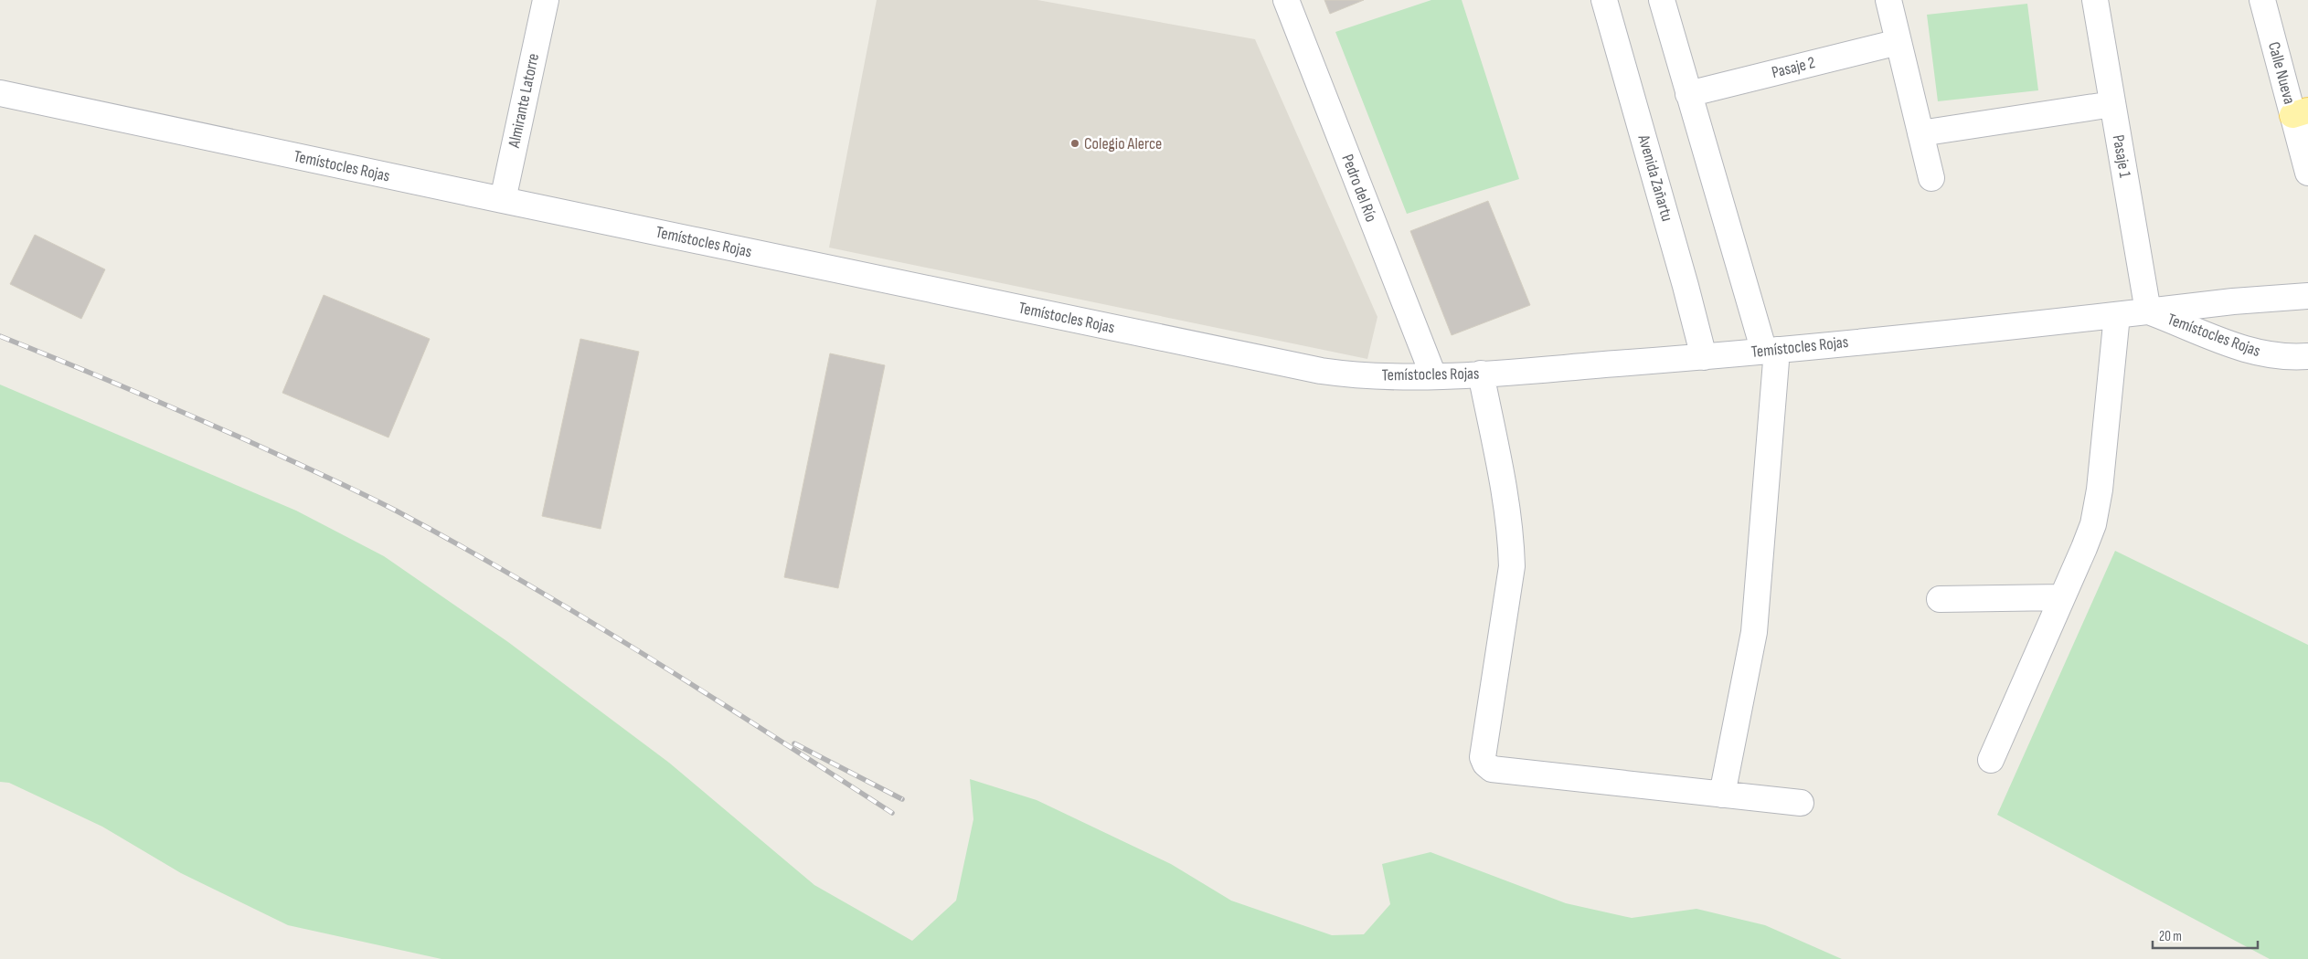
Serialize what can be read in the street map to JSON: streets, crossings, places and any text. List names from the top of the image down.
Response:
{
  "streets": {
    "street": [
      "Pasaje 2",
      "Calle Nueva",
      "Almirante Latorre",
      "Pasaje 1",
      "Temístocles Rojas",
      "Avenida Zañartu",
      "Pedro del Río"
    ]
  },
  "crossings": [
    ["Almirante Latorre", "Temístocles Rojas"],
    ["Pasaje 1", "Temístocles Rojas"],
    ["Temístocles Rojas", "Avenida Zañartu"],
    ["Temístocles Rojas", "Pedro del Río"]
  ],
  "places": ["Colegio Alerce"],
  "scale_bar": "20 m"
}
